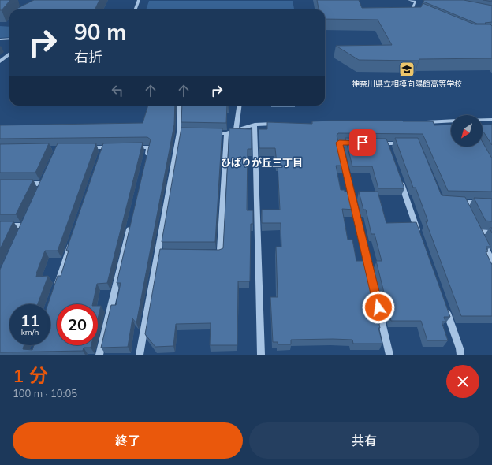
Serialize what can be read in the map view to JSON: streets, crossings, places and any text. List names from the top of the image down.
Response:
{
  "districts": ["ひばりが丘三丁目"],
  "places": {
    "school or university": ["神奈川県立相模向陽館高等学校"]
  },
  "north": "bottom left",
  "page": {
    "turn": ["90 m", "右折"],
    "speed": "11 km/h",
    "limit": "20",
    "heading": ["1 分", "100 m · 10:05"],
    "buttons": ["終了", "共有"]
  }
}
